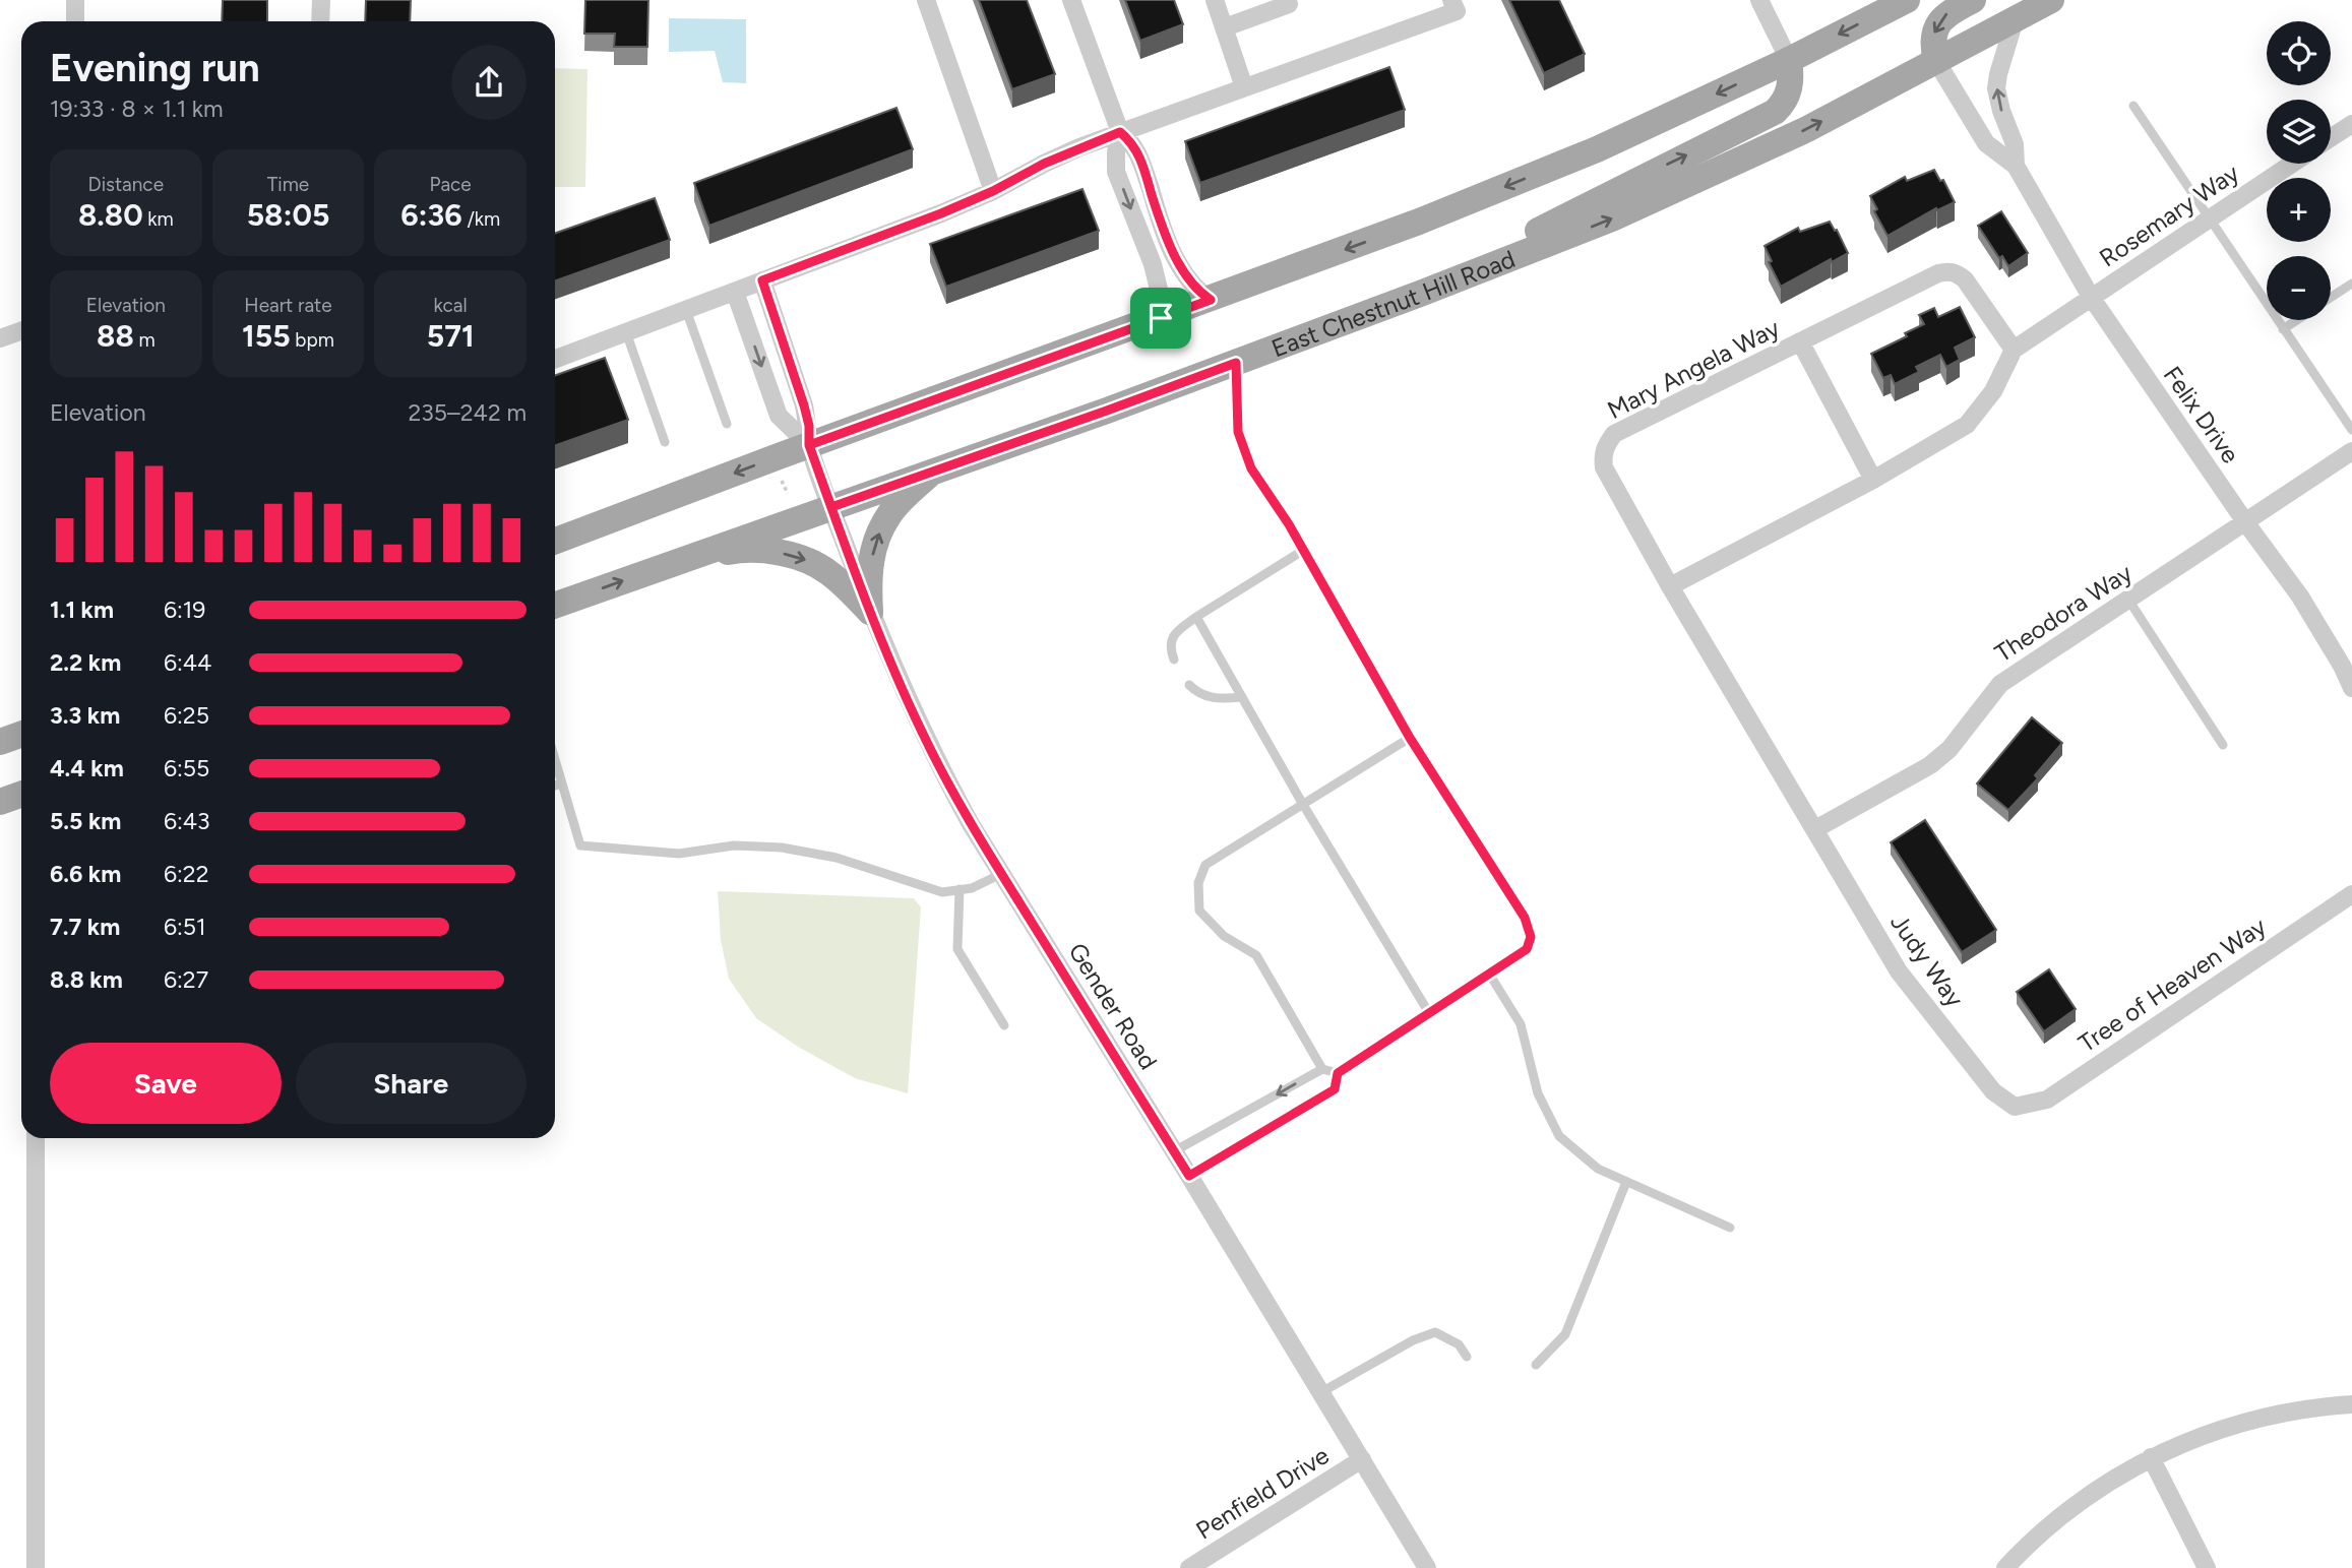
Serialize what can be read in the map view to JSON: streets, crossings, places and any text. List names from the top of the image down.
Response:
{
  "streets": {
    "main road": ["East Chestnut Hill Road"],
    "street": [
      "Rosemary Way",
      "Mary Angela Way",
      "Felix Drive",
      "Theodora Way",
      "Judy Way",
      "Tree of Heaven Way",
      "Gender Road",
      "Penfield Drive"
    ]
  },
  "crossings": [
    ["Rosemary Way", "Felix Drive"],
    ["East Chestnut Hill Road", "Felix Drive"],
    ["East Chestnut Hill Road", "Gender Road"],
    ["Mary Angela Way", "Theodora Way"],
    ["Mary Angela Way", "Judy Way"],
    ["Felix Drive", "Theodora Way"],
    ["Theodora Way", "Judy Way"],
    ["Judy Way", "Tree of Heaven Way"],
    ["Gender Road", "Penfield Drive"]
  ],
  "page": {
    "map_buttons": ["+", "−"],
    "heading": ["Evening run", "19:33 · 8 × 1.1 km"],
    "stats": [
      ["Distance", "8.80 km"],
      ["Time", "58:05"],
      ["Pace", "6:36 /km"],
      ["Elevation", "88 m"],
      ["Heart rate", "155 bpm"],
      ["kcal", "571"]
    ],
    "chart": ["Elevation", "235–242 m"],
    "list": [
      {
        "name": "1.1 km",
        "note": "6:19"
      },
      {
        "name": "2.2 km",
        "note": "6:44"
      },
      {
        "name": "3.3 km",
        "note": "6:25"
      },
      {
        "name": "4.4 km",
        "note": "6:55"
      },
      {
        "name": "5.5 km",
        "note": "6:43"
      },
      {
        "name": "6.6 km",
        "note": "6:22"
      },
      {
        "name": "7.7 km",
        "note": "6:51"
      },
      {
        "name": "8.8 km",
        "note": "6:27"
      }
    ],
    "buttons": ["Save", "Share"]
  }
}
